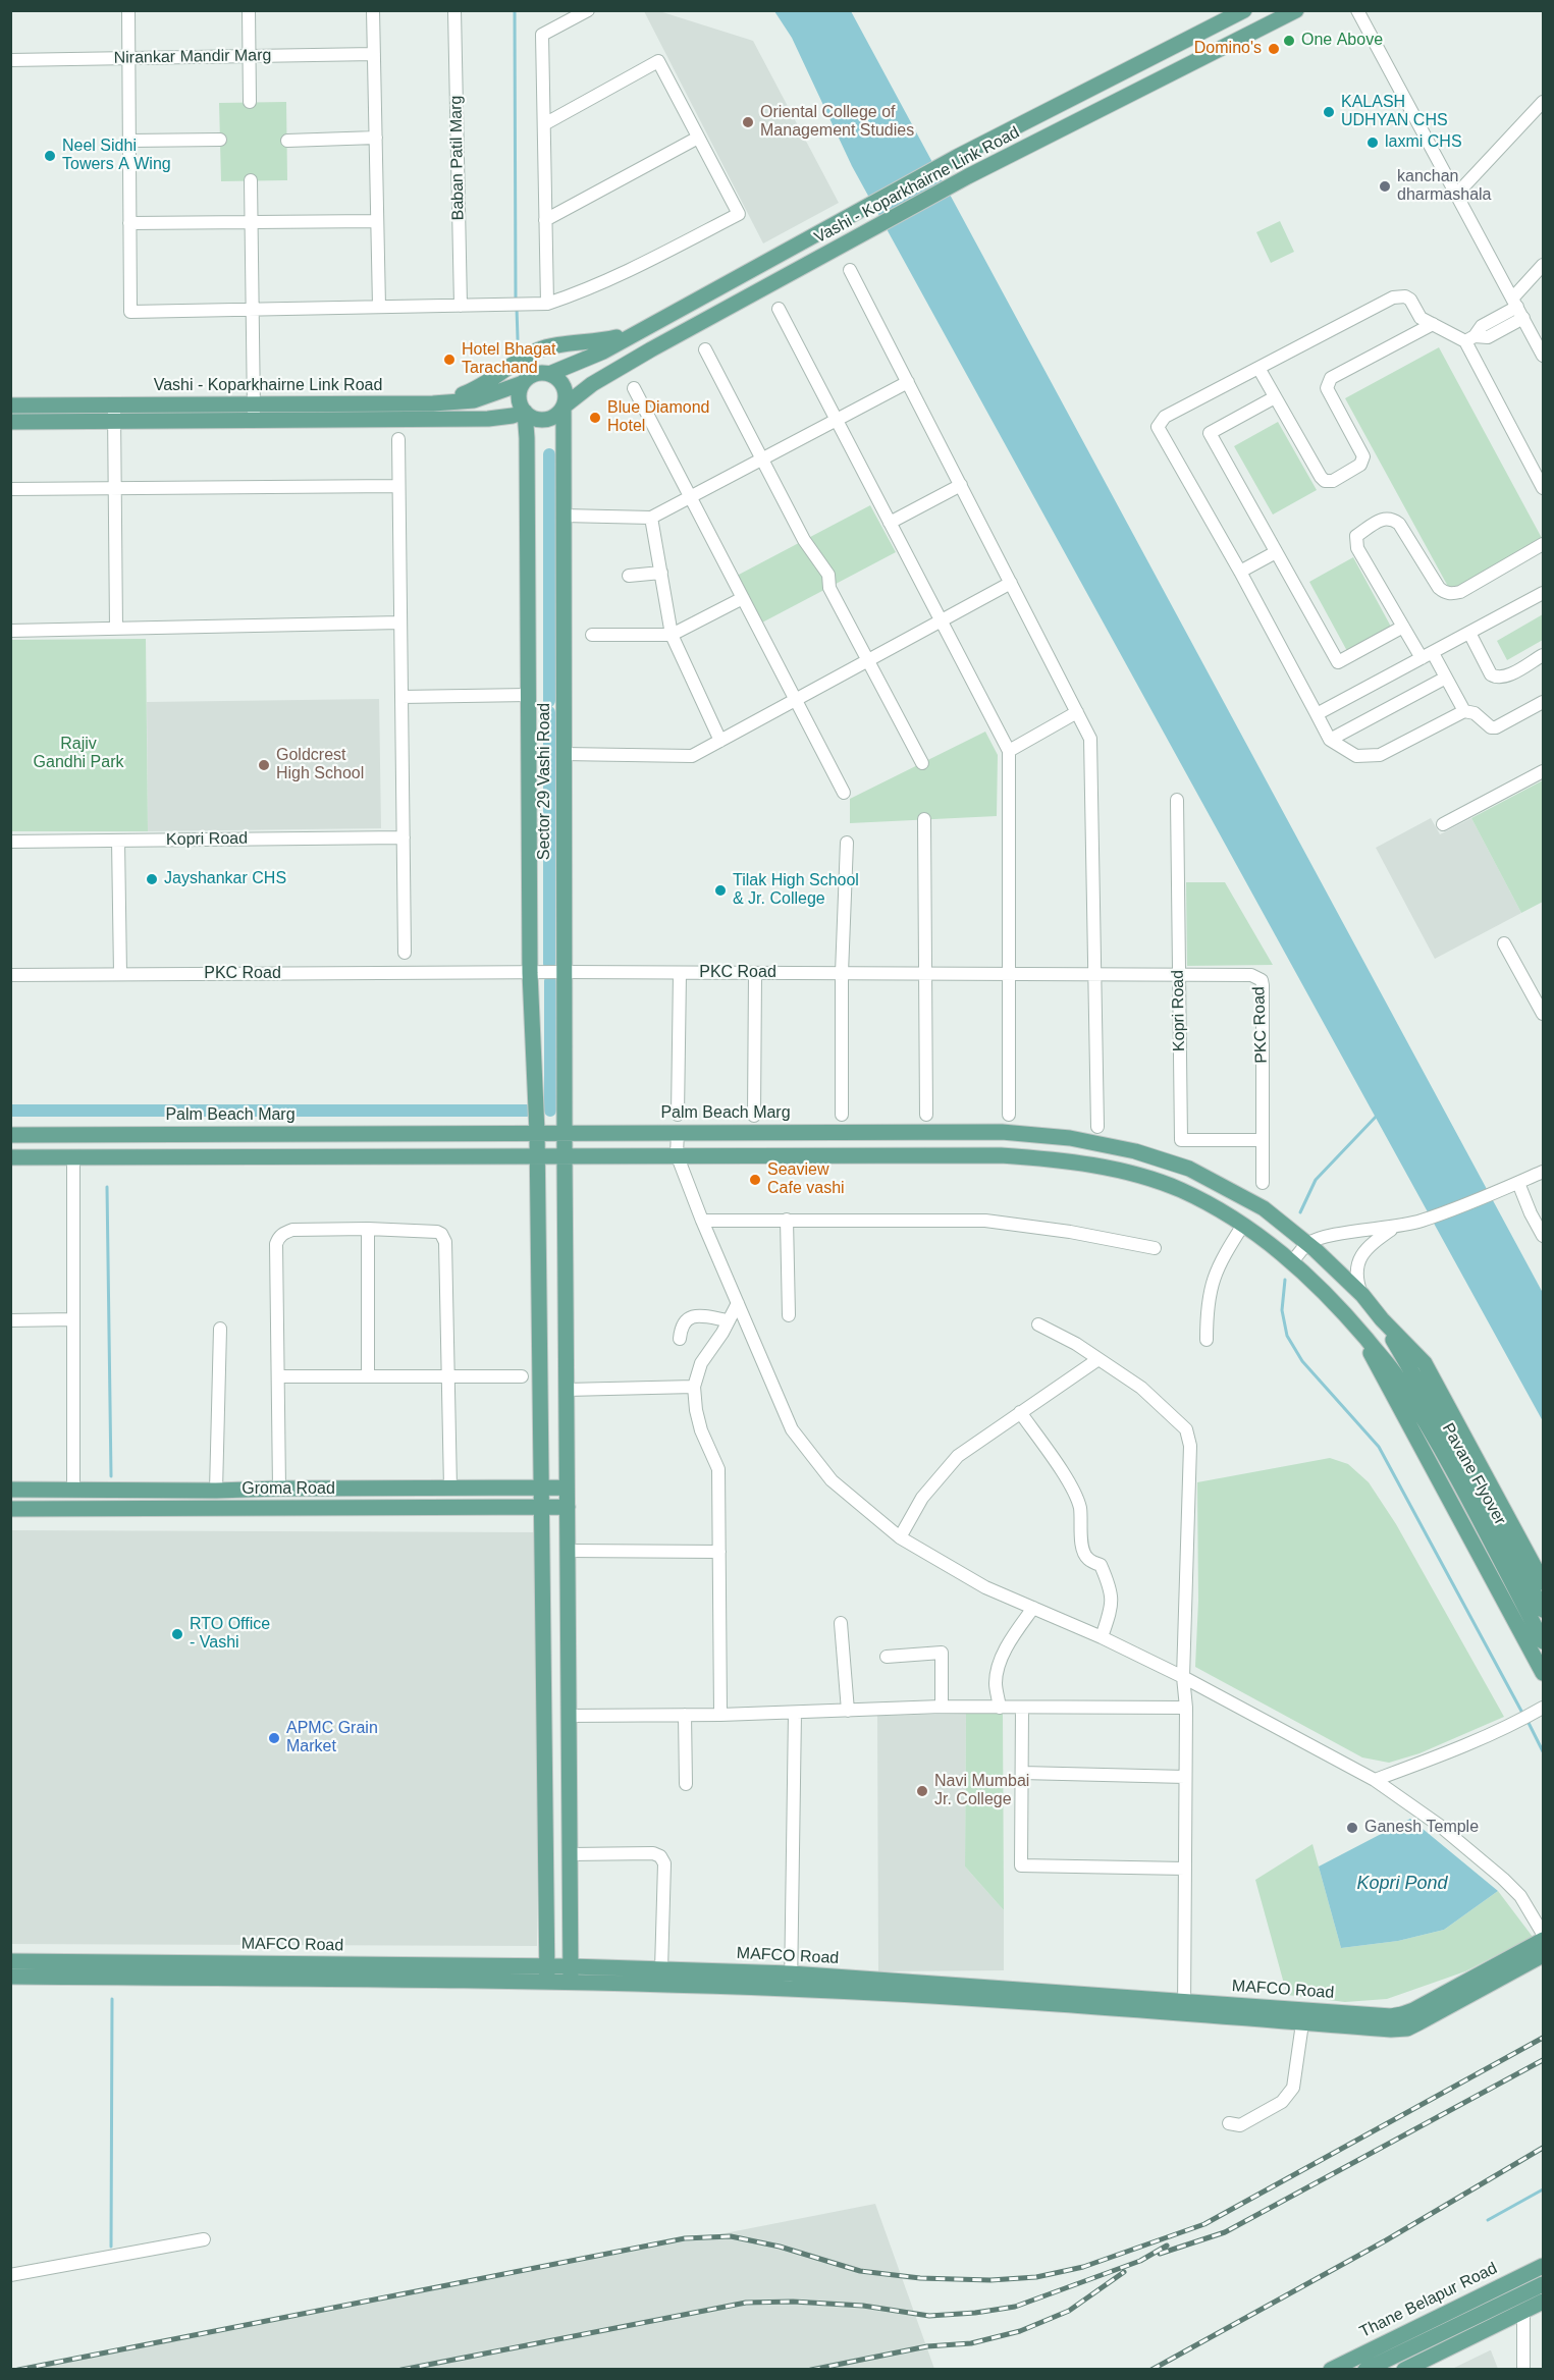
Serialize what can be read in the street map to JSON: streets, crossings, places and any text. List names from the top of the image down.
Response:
{
  "streets": {
    "main road": [
      "Vashi - Koparkhairne Link Road",
      "Sector 29 Vashi Road",
      "Palm Beach Marg",
      "Pavane Flyover",
      "Groma Road",
      "MAFCO Road",
      "Thane Belapur Road"
    ],
    "street": [
      "Nirankar Mandir Marg",
      "Baban Patil Marg",
      "Kopri Road",
      "PKC Road"
    ]
  },
  "crossings": [
    ["Vashi - Koparkhairne Link Road", "Sector 29 Vashi Road"],
    ["Sector 29 Vashi Road", "PKC Road"],
    ["Sector 29 Vashi Road", "Palm Beach Marg"],
    ["Sector 29 Vashi Road", "Groma Road"],
    ["Sector 29 Vashi Road", "MAFCO Road"],
    ["Kopri Road", "PKC Road"],
    ["Palm Beach Marg", "Pavane Flyover"]
  ],
  "water": ["Kopri Pond"],
  "parks": ["Rajiv Gandhi Park"],
  "places": [
    "One Above",
    "Domino's",
    "KALASH UDHYAN CHS",
    "Oriental College of Management Studies",
    "laxmi CHS",
    "Neel Sidhi Towers A Wing",
    "kanchan dharmashala",
    "Hotel Bhagat Tarachand",
    "Blue Diamond Hotel",
    "Goldcrest High School",
    "Jayshankar CHS",
    "Tilak High School & Jr. College",
    "Seaview Cafe vashi",
    "RTO Office - Vashi",
    "APMC Grain Market",
    "Navi Mumbai Jr. College",
    "Ganesh Temple"
  ]
}
